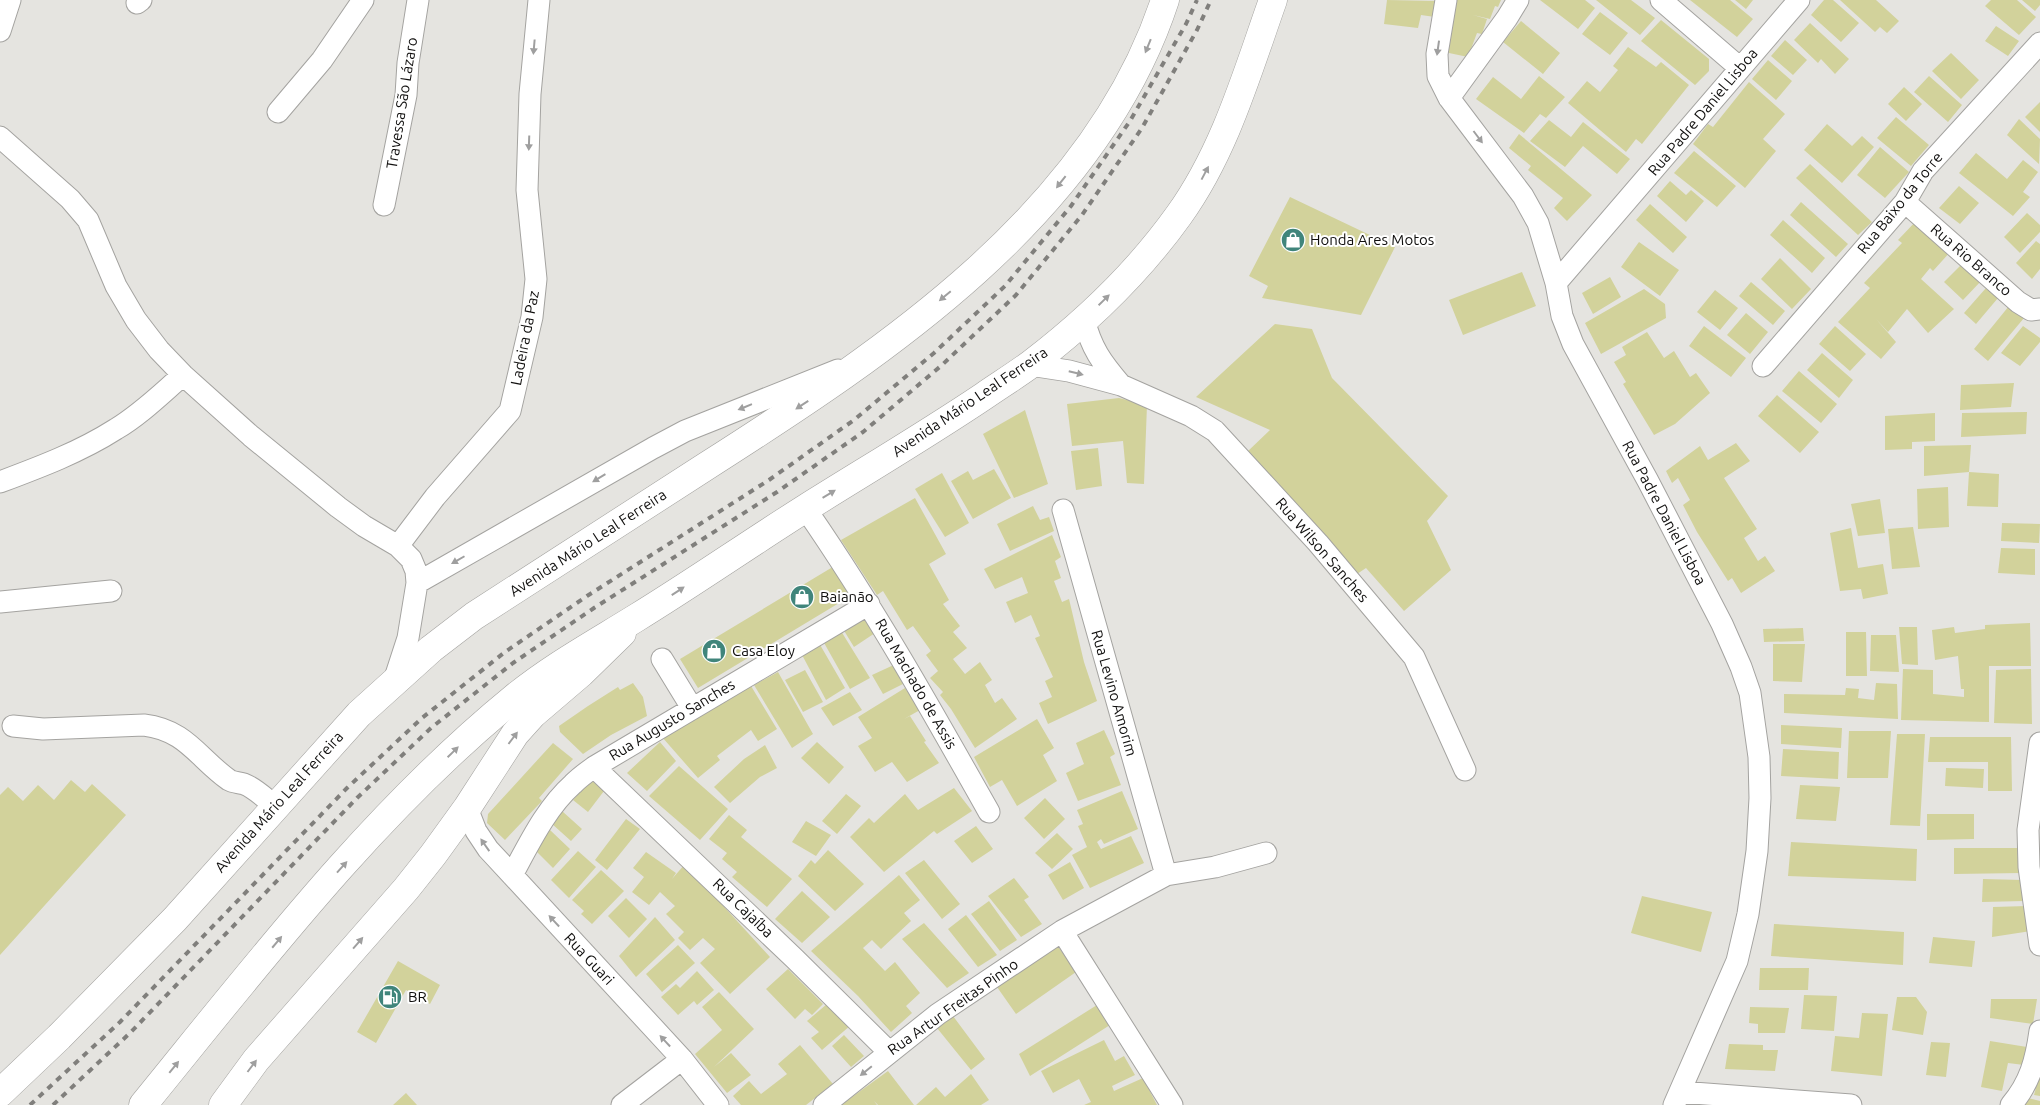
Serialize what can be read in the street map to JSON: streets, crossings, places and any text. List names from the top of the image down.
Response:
{
  "streets": {
    "main road": ["Avenida Mário Leal Ferreira"],
    "street": [
      "Travessa São Lázaro",
      "Rua Padre Daniel Lisboa",
      "Rua Baixo da Torre",
      "Rua Rio Branco",
      "Ladeira da Paz",
      "Rua Wilson Sanches",
      "Rua Machado de Assis",
      "Rua Levino Amorim",
      "Rua Augusto Sanches",
      "Rua Cajaíba",
      "Rua Guari",
      "Rua Artur Freitas Pinho"
    ]
  },
  "crossings": [
    ["Rua Baixo da Torre", "Rua Rio Branco"],
    ["Avenida Mário Leal Ferreira", "Rua Wilson Sanches"],
    ["Avenida Mário Leal Ferreira", "Rua Machado de Assis"],
    ["Avenida Mário Leal Ferreira", "Rua Guari"],
    ["Rua Machado de Assis", "Rua Augusto Sanches"],
    ["Rua Augusto Sanches", "Rua Cajaíba"],
    ["Rua Augusto Sanches", "Rua Guari"],
    ["Rua Cajaíba", "Rua Artur Freitas Pinho"]
  ],
  "one_way": ["Ladeira da Paz", "Rua Guari"],
  "places": {
    "shop": ["Honda Ares Motos", "Baianão", "Casa Eloy"],
    "fuel station": ["BR"]
  }
}
